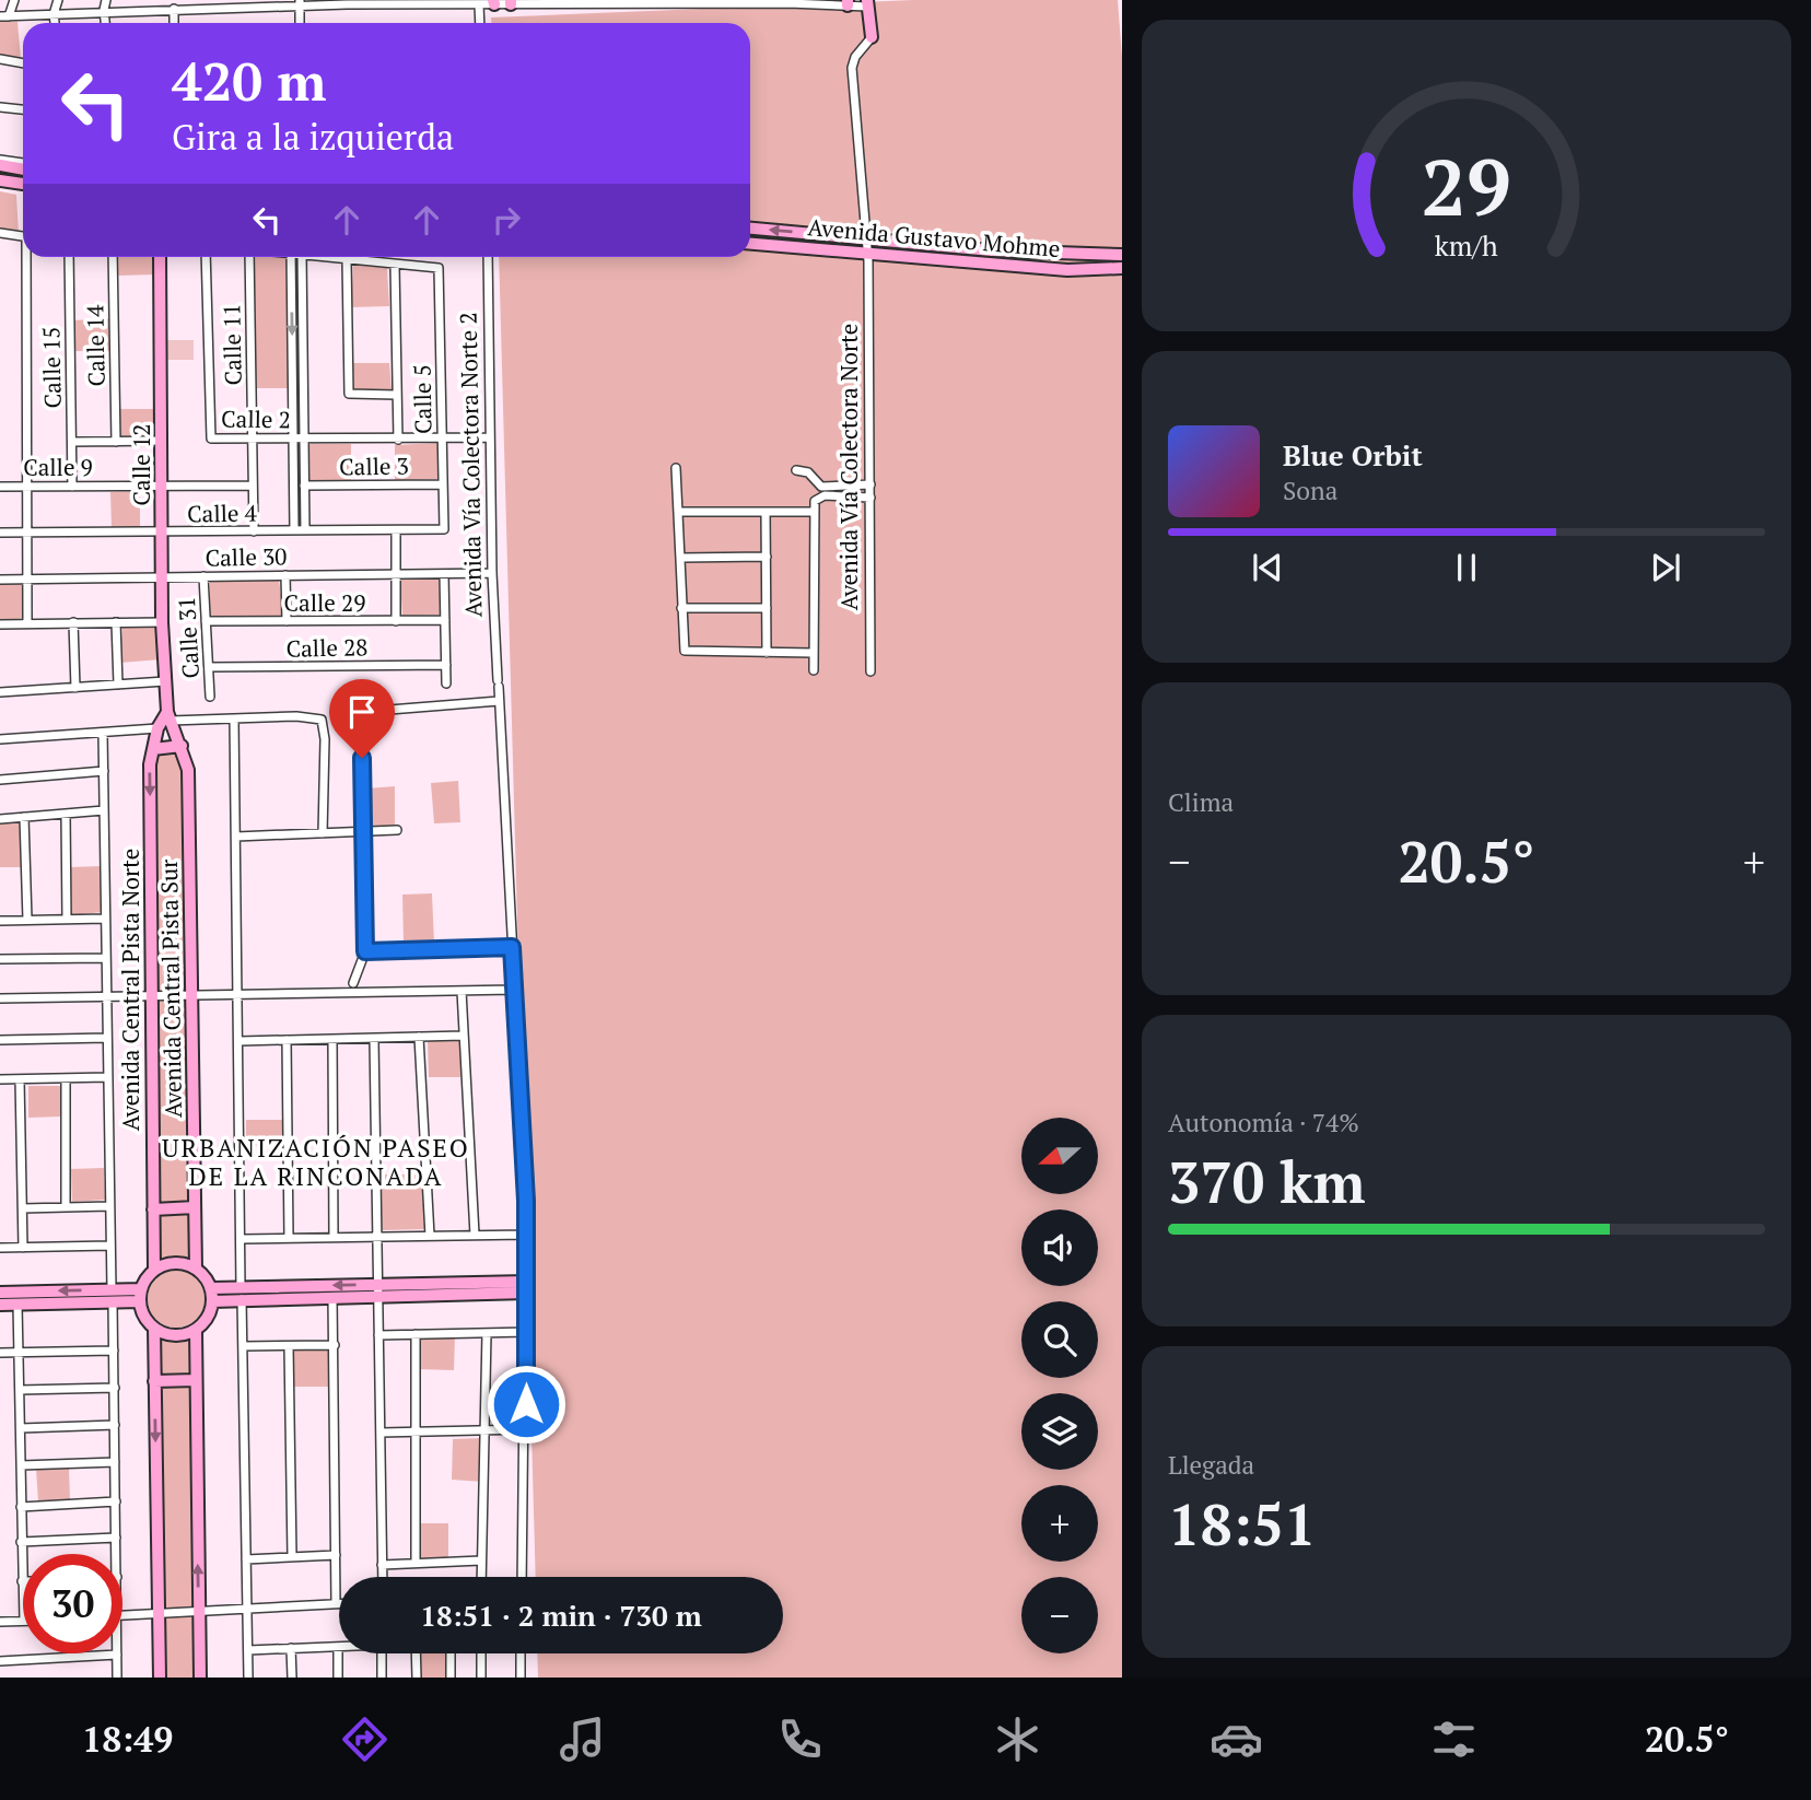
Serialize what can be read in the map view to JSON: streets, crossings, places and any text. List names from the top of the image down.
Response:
{
  "streets": {
    "street": [
      "Avenida Gustavo Mohme",
      "Calle 11",
      "Calle 14",
      "Calle 15",
      "Calle 5",
      "Calle 2",
      "Calle 12",
      "Avenida Vía Colectora Norte 2",
      "Calle 3",
      "Calle 9",
      "Avenida Vía Colectora Norte",
      "Calle 4",
      "Calle 30",
      "Calle 29",
      "Calle 31",
      "Calle 28",
      "Avenida Central Pista Sur",
      "Avenida Central Pista Norte"
    ]
  },
  "crossings": [
    ["Avenida Gustavo Mohme", "Avenida Vía Colectora Norte"],
    ["Calle 11", "Calle 2"],
    ["Calle 11", "Calle 9"],
    ["Calle 11", "Calle 4"],
    ["Calle 15", "Calle 9"],
    ["Calle 5", "Calle 2"],
    ["Calle 5", "Calle 3"],
    ["Calle 5", "Calle 4"],
    ["Calle 2", "Avenida Vía Colectora Norte 2"],
    ["Calle 12", "Calle 9"],
    ["Calle 12", "Calle 4"],
    ["Calle 12", "Calle 30"],
    ["Calle 12", "Avenida Central Pista Sur"],
    ["Calle 12", "Avenida Central Pista Norte"],
    ["Avenida Vía Colectora Norte 2", "Calle 30"],
    ["Calle 30", "Calle 31"],
    ["Calle 29", "Calle 31"],
    ["Calle 31", "Calle 28"],
    ["Avenida Central Pista Sur", "Avenida Central Pista Norte"]
  ],
  "districts": ["URBANIZACIÓN PASEO DE LA RINCONADA"],
  "north": "left",
  "page": {
    "turn": ["420 m", "Gira a la izquierda"],
    "song": ["Blue Orbit", "Sona"],
    "tile": [
      "Clima",
      ["Autonomía · 74%", "370 km"],
      ["Llegada", "18:51"]
    ],
    "heat": ["−", "20.5°", "+"],
    "map_buttons": ["+", "−"],
    "limit": "30",
    "trip": "18:51 · 2 min · 730 m",
    "tabs": ["18:49", "20.5°"],
    "gauge": ["29", "km/h"]
  }
}
